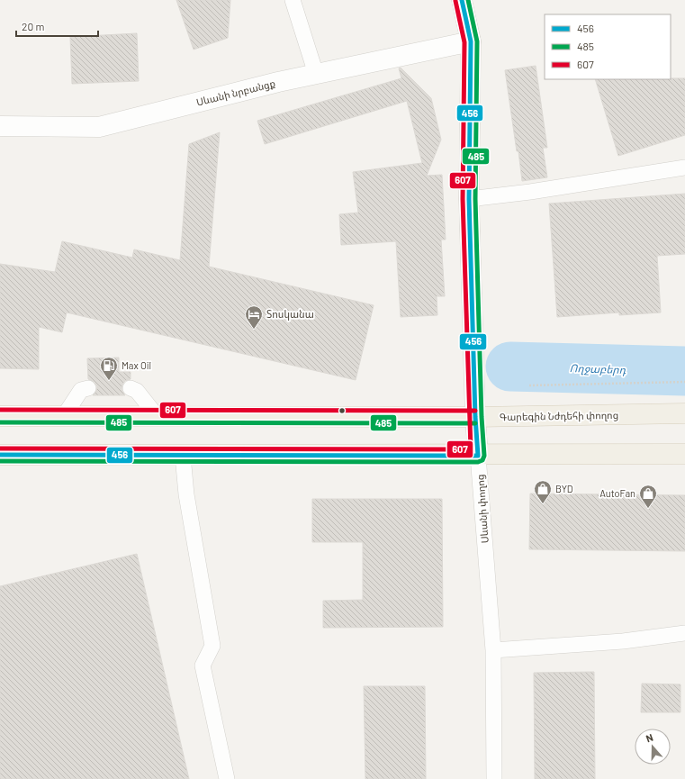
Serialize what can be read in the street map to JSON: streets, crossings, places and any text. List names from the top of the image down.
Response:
{
  "streets": {
    "main road": ["Գարեգին Նժդեհի փողոց"],
    "street": ["Սևանի նրբանցք", "Սևանի փողոց"]
  },
  "crossings": [
    ["Սևանի նրբանցք", "Սևանի փողոց"],
    ["Գարեգին Նժդեհի փողոց", "Սևանի փողոց"]
  ],
  "water": ["Ողջաբերդ"],
  "places": {
    "hotel": ["Տոսկանա"],
    "fuel station": ["Max Oil"],
    "shop": ["BYD", "AutoFan"]
  },
  "lines": ["transit line 456", "transit line 485", "transit line 607"],
  "legend": ["456", "485", "607"],
  "scale_bar": "20 m",
  "north": "top"
}
